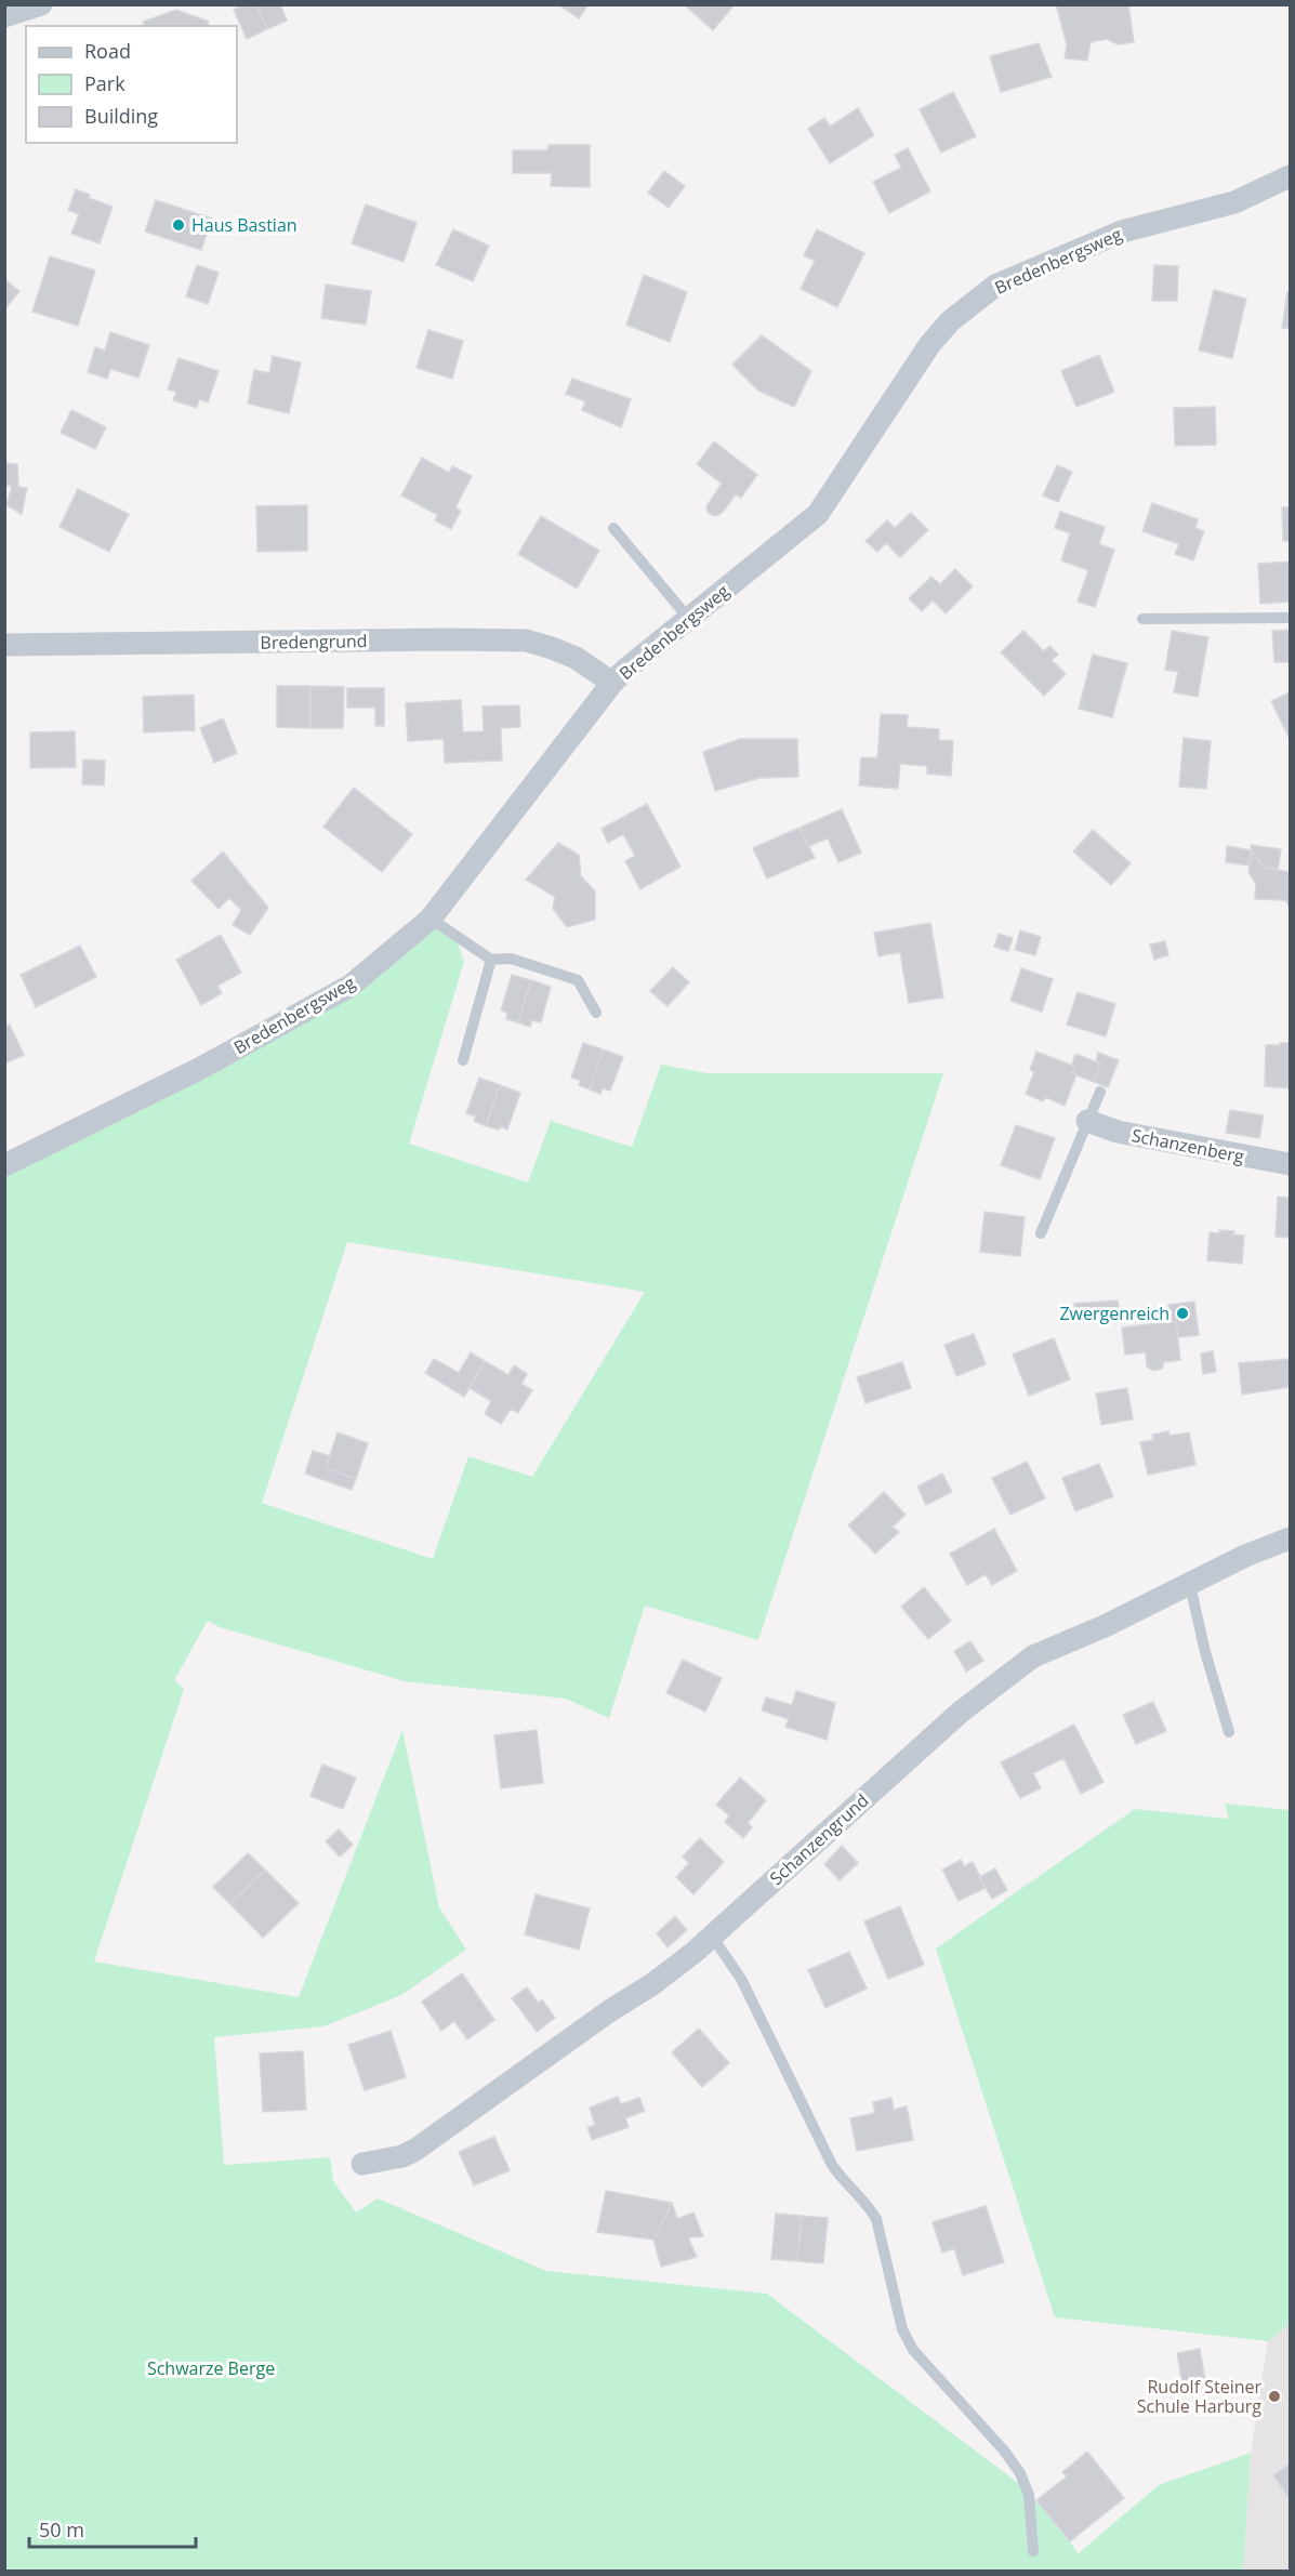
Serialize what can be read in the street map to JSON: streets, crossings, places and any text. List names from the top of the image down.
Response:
{
  "streets": {
    "street": [
      "Bredenbergsweg",
      "Bredengrund",
      "Schanzenberg",
      "Schanzengrund"
    ]
  },
  "crossings": [
    ["Bredenbergsweg", "Bredengrund"]
  ],
  "parks": ["Schwarze Berge"],
  "places": ["Haus Bastian", "Zwergenreich", "Rudolf Steiner Schule Harburg"],
  "legend": ["Road", "Park", "Building"],
  "scale_bar": "50 m"
}
